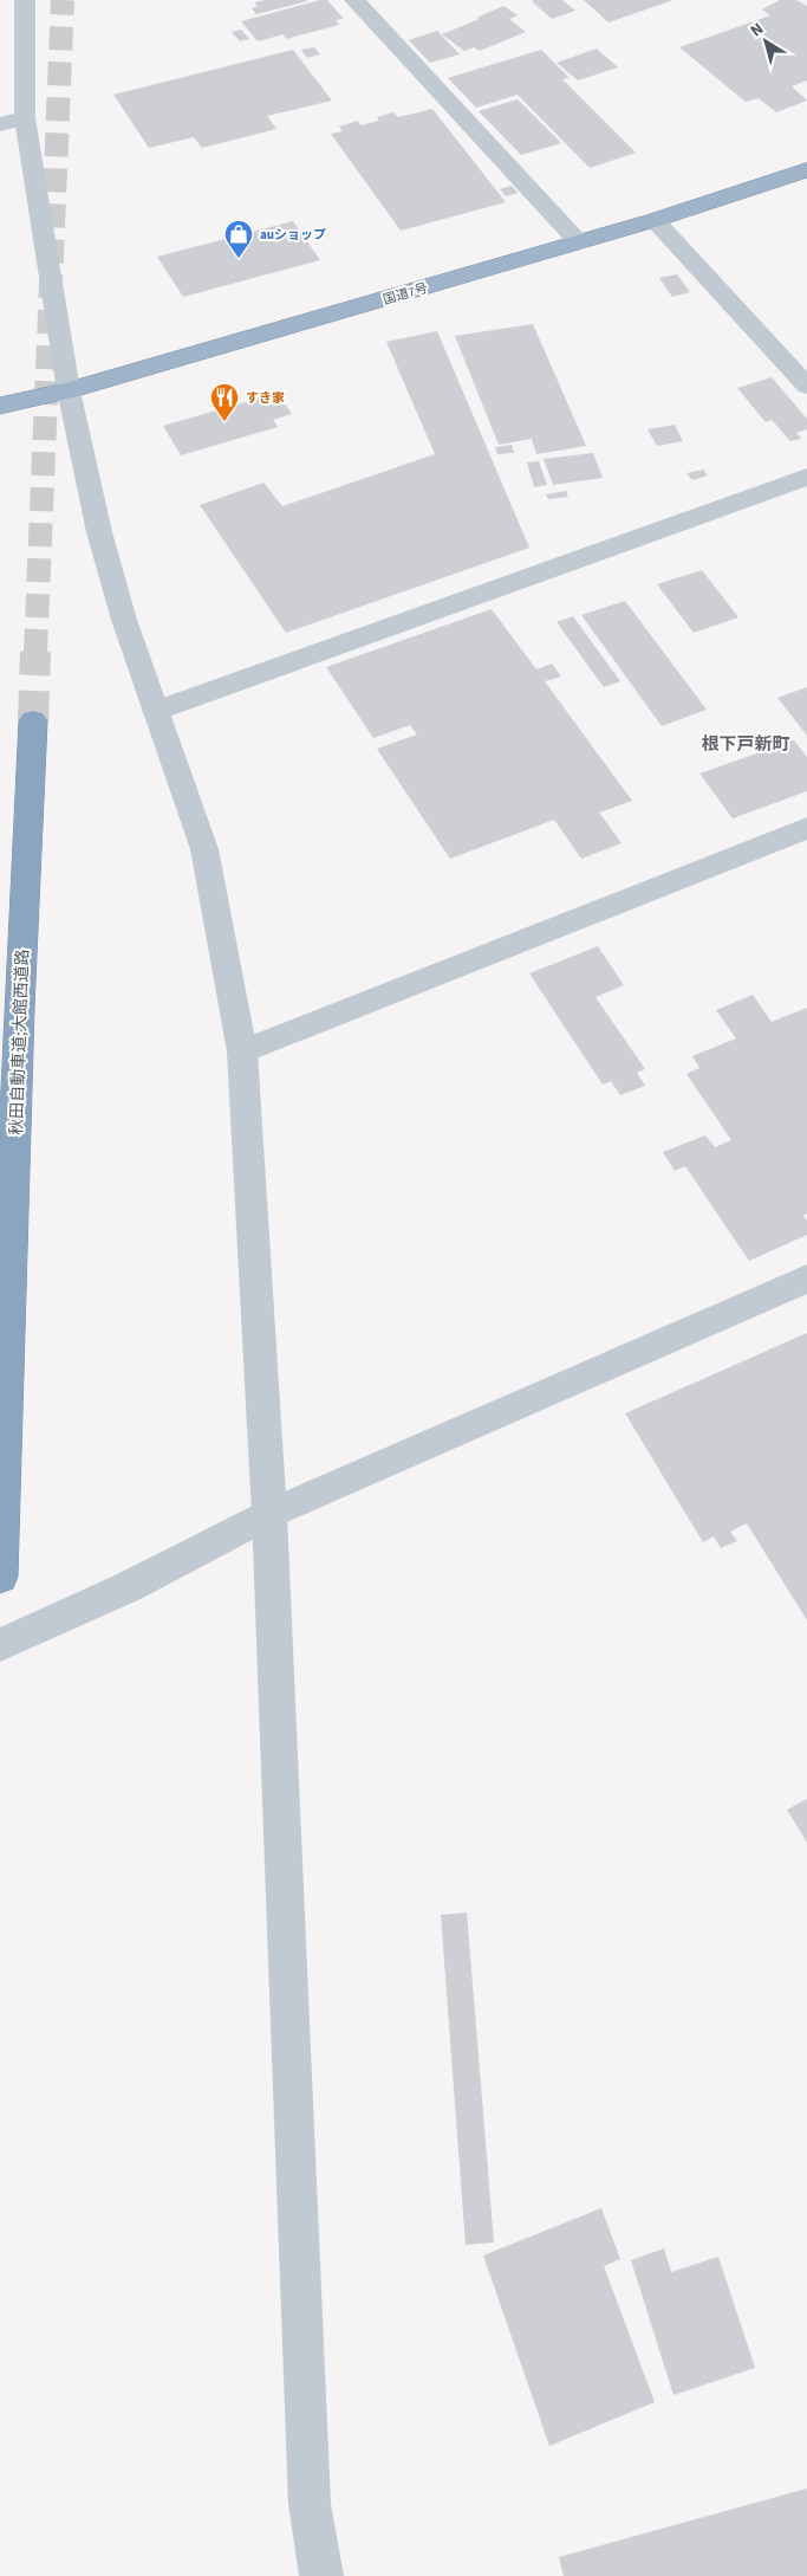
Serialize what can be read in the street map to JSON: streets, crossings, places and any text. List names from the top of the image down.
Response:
{
  "streets": {
    "highway": ["国道7号", "秋田自動車道;大館西道路"]
  },
  "districts": ["根下戸新町"],
  "places": {
    "shop": ["auショップ"],
    "restaurant": ["すき家"]
  },
  "north": "top left"
}
